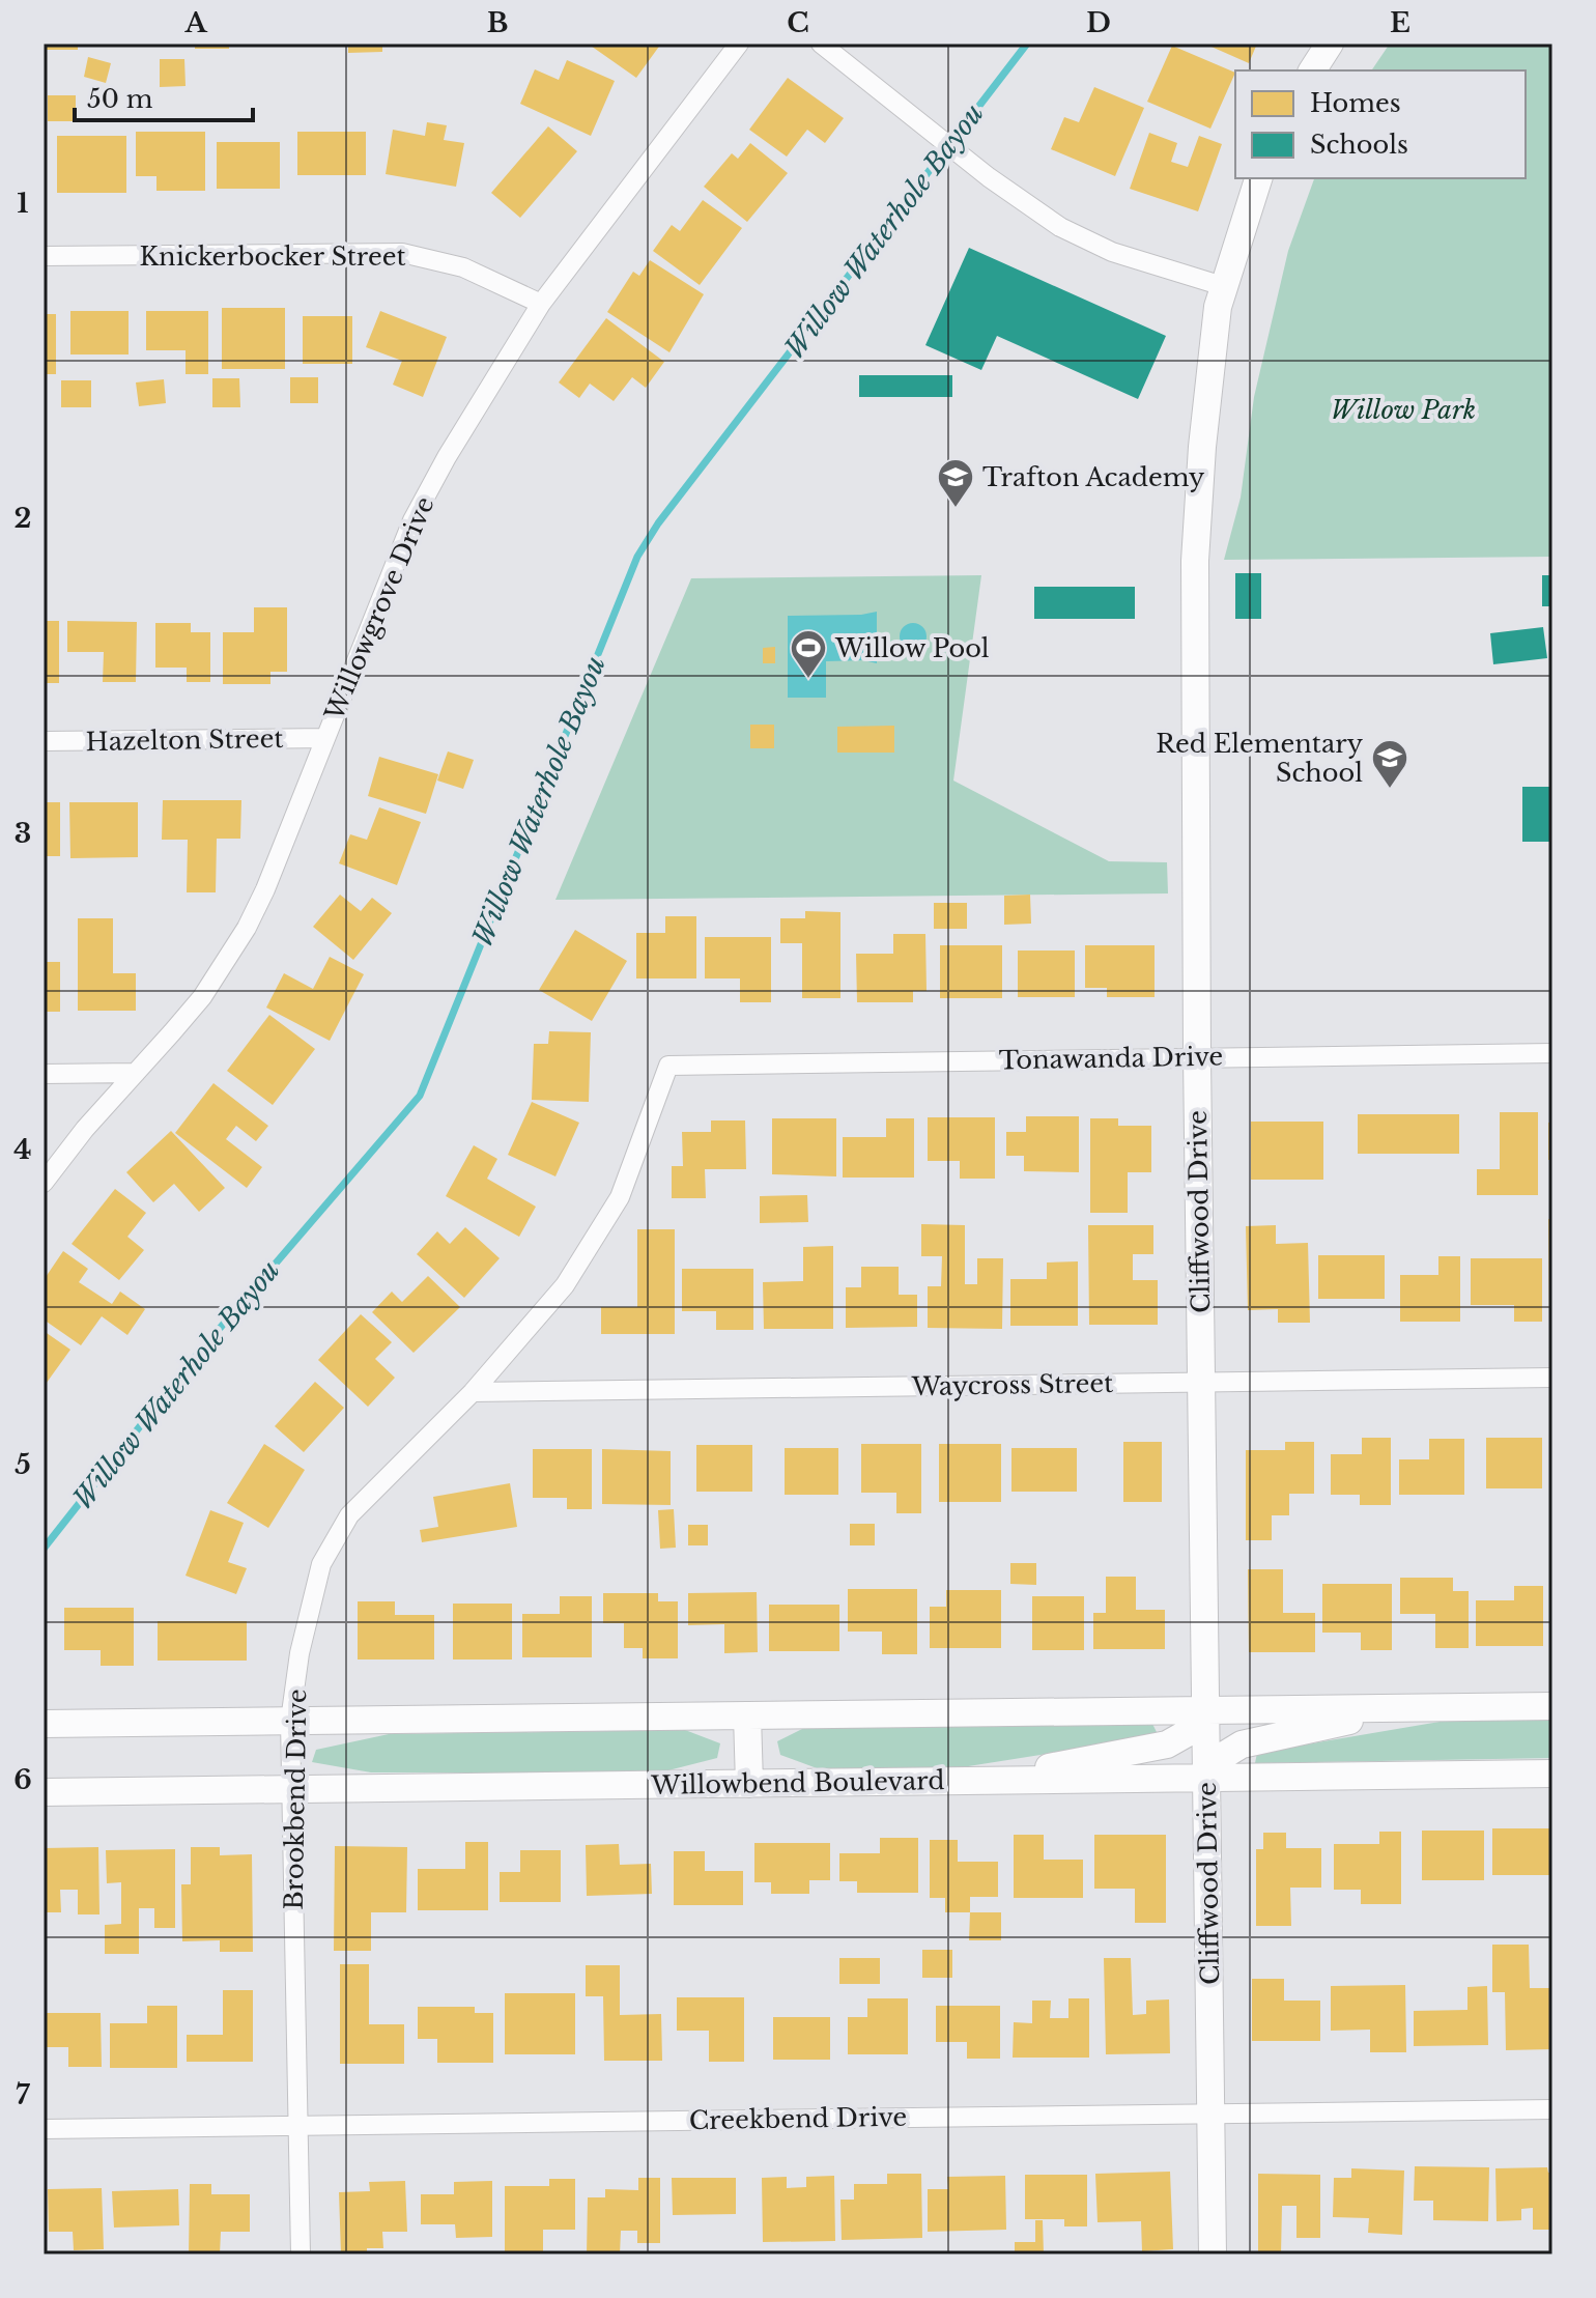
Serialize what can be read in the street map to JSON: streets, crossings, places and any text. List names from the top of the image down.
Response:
{
  "streets": {
    "main road": ["Cliffwood Drive", "Willowbend Boulevard"],
    "street": [
      "Knickerbocker Street",
      "Willowgrove Drive",
      "Hazelton Street",
      "Tonawanda Drive",
      "Waycross Street",
      "Brookbend Drive",
      "Creekbend Drive"
    ]
  },
  "crossings": [
    ["Knickerbocker Street", "Willowgrove Drive"],
    ["Willowgrove Drive", "Hazelton Street"],
    ["Tonawanda Drive", "Cliffwood Drive"],
    ["Tonawanda Drive", "Brookbend Drive"],
    ["Cliffwood Drive", "Waycross Street"],
    ["Cliffwood Drive", "Willowbend Boulevard"],
    ["Cliffwood Drive", "Creekbend Drive"],
    ["Waycross Street", "Brookbend Drive"],
    ["Willowbend Boulevard", "Brookbend Drive"],
    ["Brookbend Drive", "Creekbend Drive"]
  ],
  "water": ["Willow Waterhole Bayou"],
  "parks": ["Willow Park"],
  "places": {
    "school or university": ["Trafton Academy", "Red Elementary School"],
    "sports": ["Willow Pool"]
  },
  "legend": ["Homes", "Schools"],
  "scale_bar": "50 m",
  "grid": {
    "columns": [
      "A",
      "B",
      "C",
      "D",
      "E"
    ],
    "rows": [
      "1",
      "2",
      "3",
      "4",
      "5",
      "6",
      "7"
    ]
  }
}
